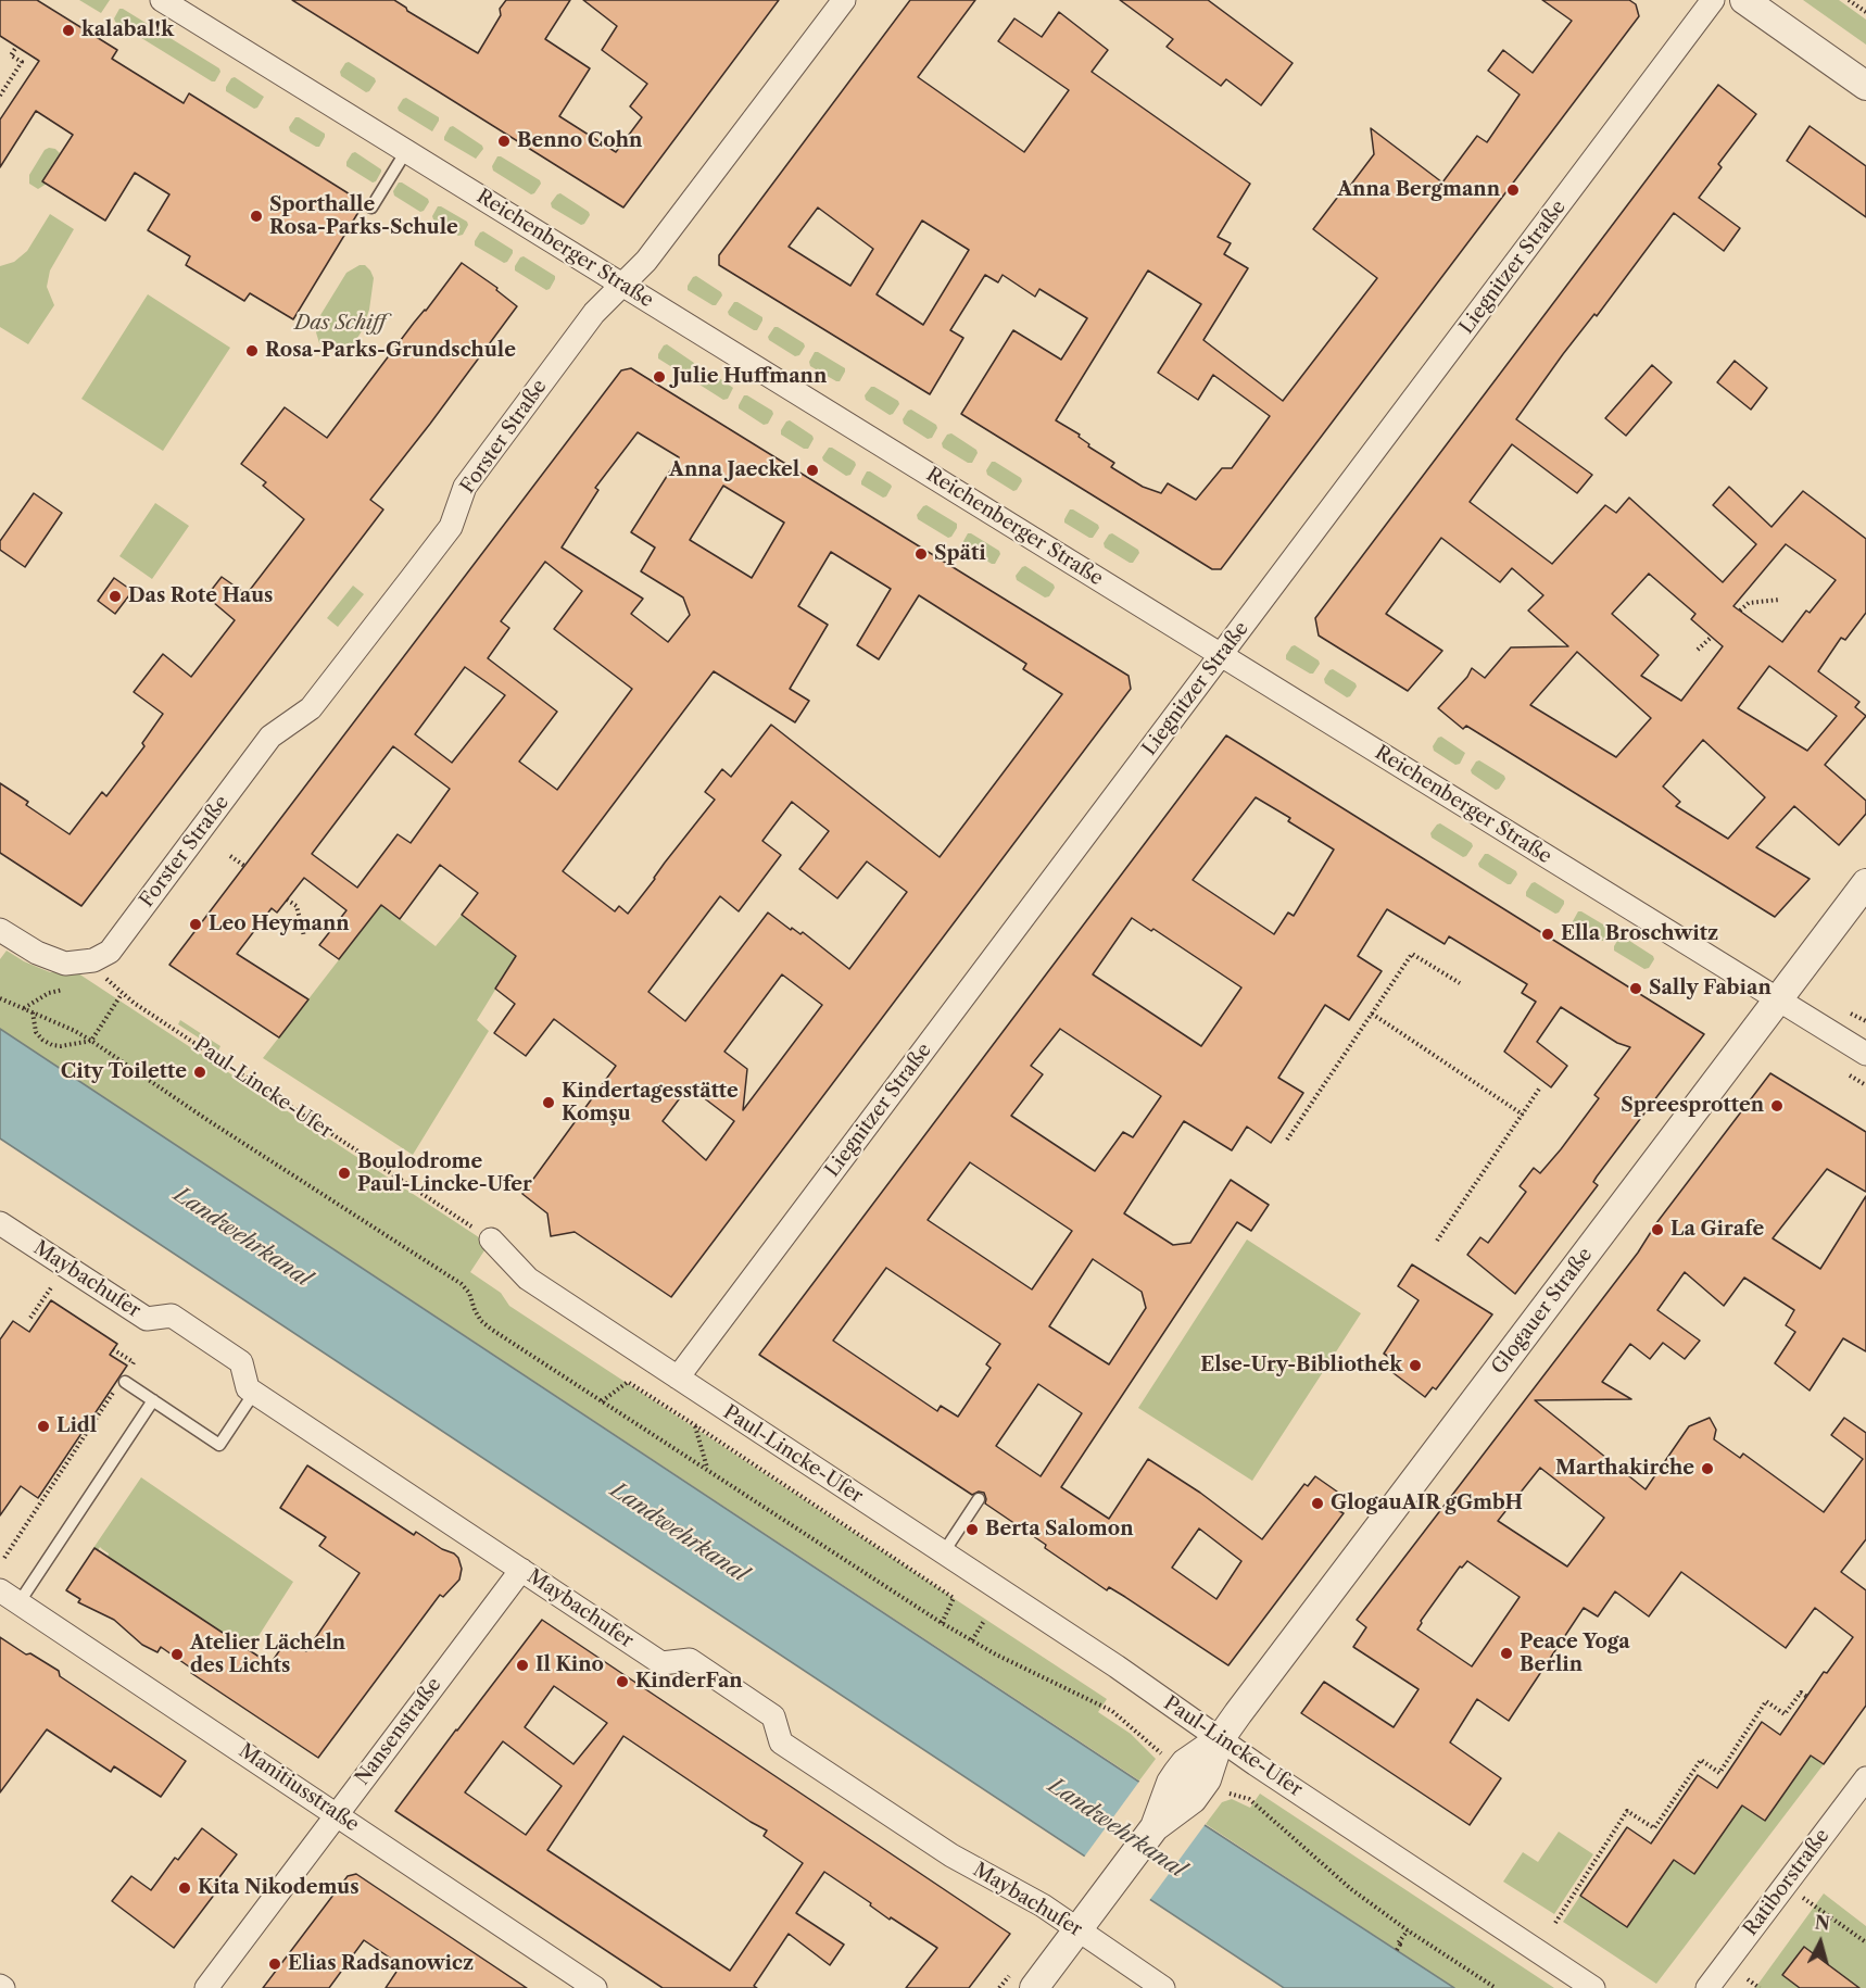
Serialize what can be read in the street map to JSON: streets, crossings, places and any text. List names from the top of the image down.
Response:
{
  "streets": {
    "street": [
      "Reichenberger Straße",
      "Liegnitzer Straße",
      "Forster Straße",
      "Paul-Lincke-Ufer",
      "Maybachufer",
      "Glogauer Straße",
      "Nansenstraße",
      "Manitiusstraße",
      "Ratiborstraße"
    ]
  },
  "crossings": [
    ["Reichenberger Straße", "Liegnitzer Straße"],
    ["Reichenberger Straße", "Forster Straße"],
    ["Reichenberger Straße", "Glogauer Straße"],
    ["Liegnitzer Straße", "Paul-Lincke-Ufer"],
    ["Forster Straße", "Paul-Lincke-Ufer"],
    ["Paul-Lincke-Ufer", "Glogauer Straße"],
    ["Maybachufer", "Glogauer Straße"],
    ["Maybachufer", "Nansenstraße"],
    ["Nansenstraße", "Manitiusstraße"]
  ],
  "water": ["Landwehrkanal"],
  "parks": ["Das Schiff"],
  "places": [
    "kalabal!k",
    "Benno Cohn",
    "Anna Bergmann",
    "Sporthalle Rosa-Parks-Schule",
    "Rosa-Parks-Grundschule",
    "Julie Huffmann",
    "Anna Jaeckel",
    "Späti",
    "Das Rote Haus",
    "Leo Heymann",
    "Ella Broschwitz",
    "Sally Fabian",
    "City Toilette",
    "Kindertagesstätte Komşu",
    "Spreesprotten",
    "Boulodrome Paul-Lincke-Ufer",
    "La Girafe",
    "Else-Ury-Bibliothek",
    "Lidl",
    "Marthakirche",
    "GlogauAIR gGmbH",
    "Berta Salomon",
    "Peace Yoga Berlin",
    "Atelier Lächeln des Lichts",
    "Il Kino",
    "KinderFan",
    "Kita Nikodemus",
    "Elias Radsanowicz"
  ],
  "north": "top"
}
